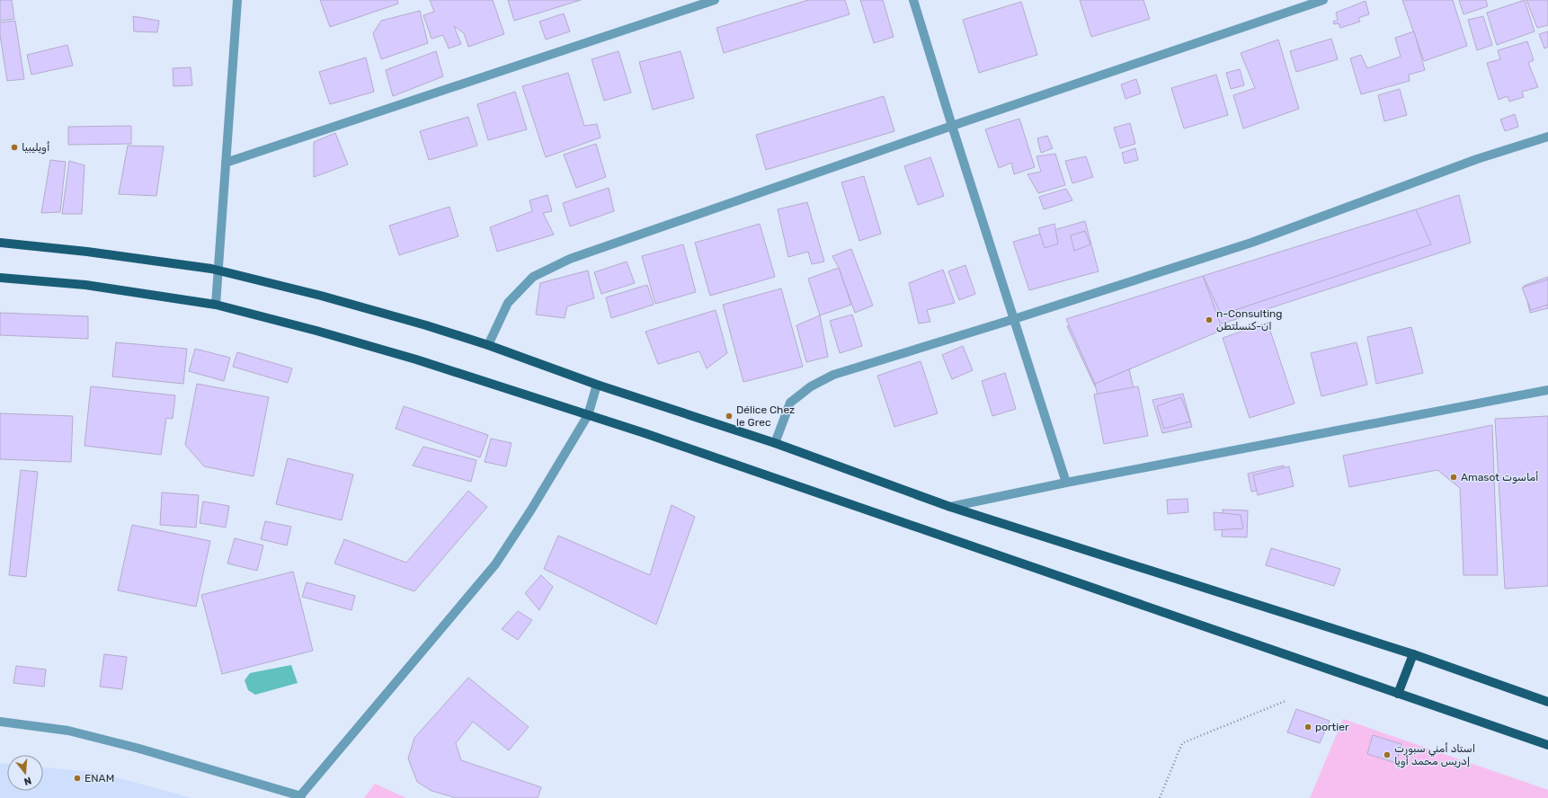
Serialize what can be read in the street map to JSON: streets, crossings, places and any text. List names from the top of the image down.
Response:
{
  "places": [
    "أويليبيا",
    "n-Consulting ان-كنسلتطن",
    "Délice Chez le Grec",
    "Amasot أماسوت",
    "portier",
    "استاد أمني سبورت إدريس محمد أويا",
    "ENAM"
  ],
  "north": "bottom"
}
